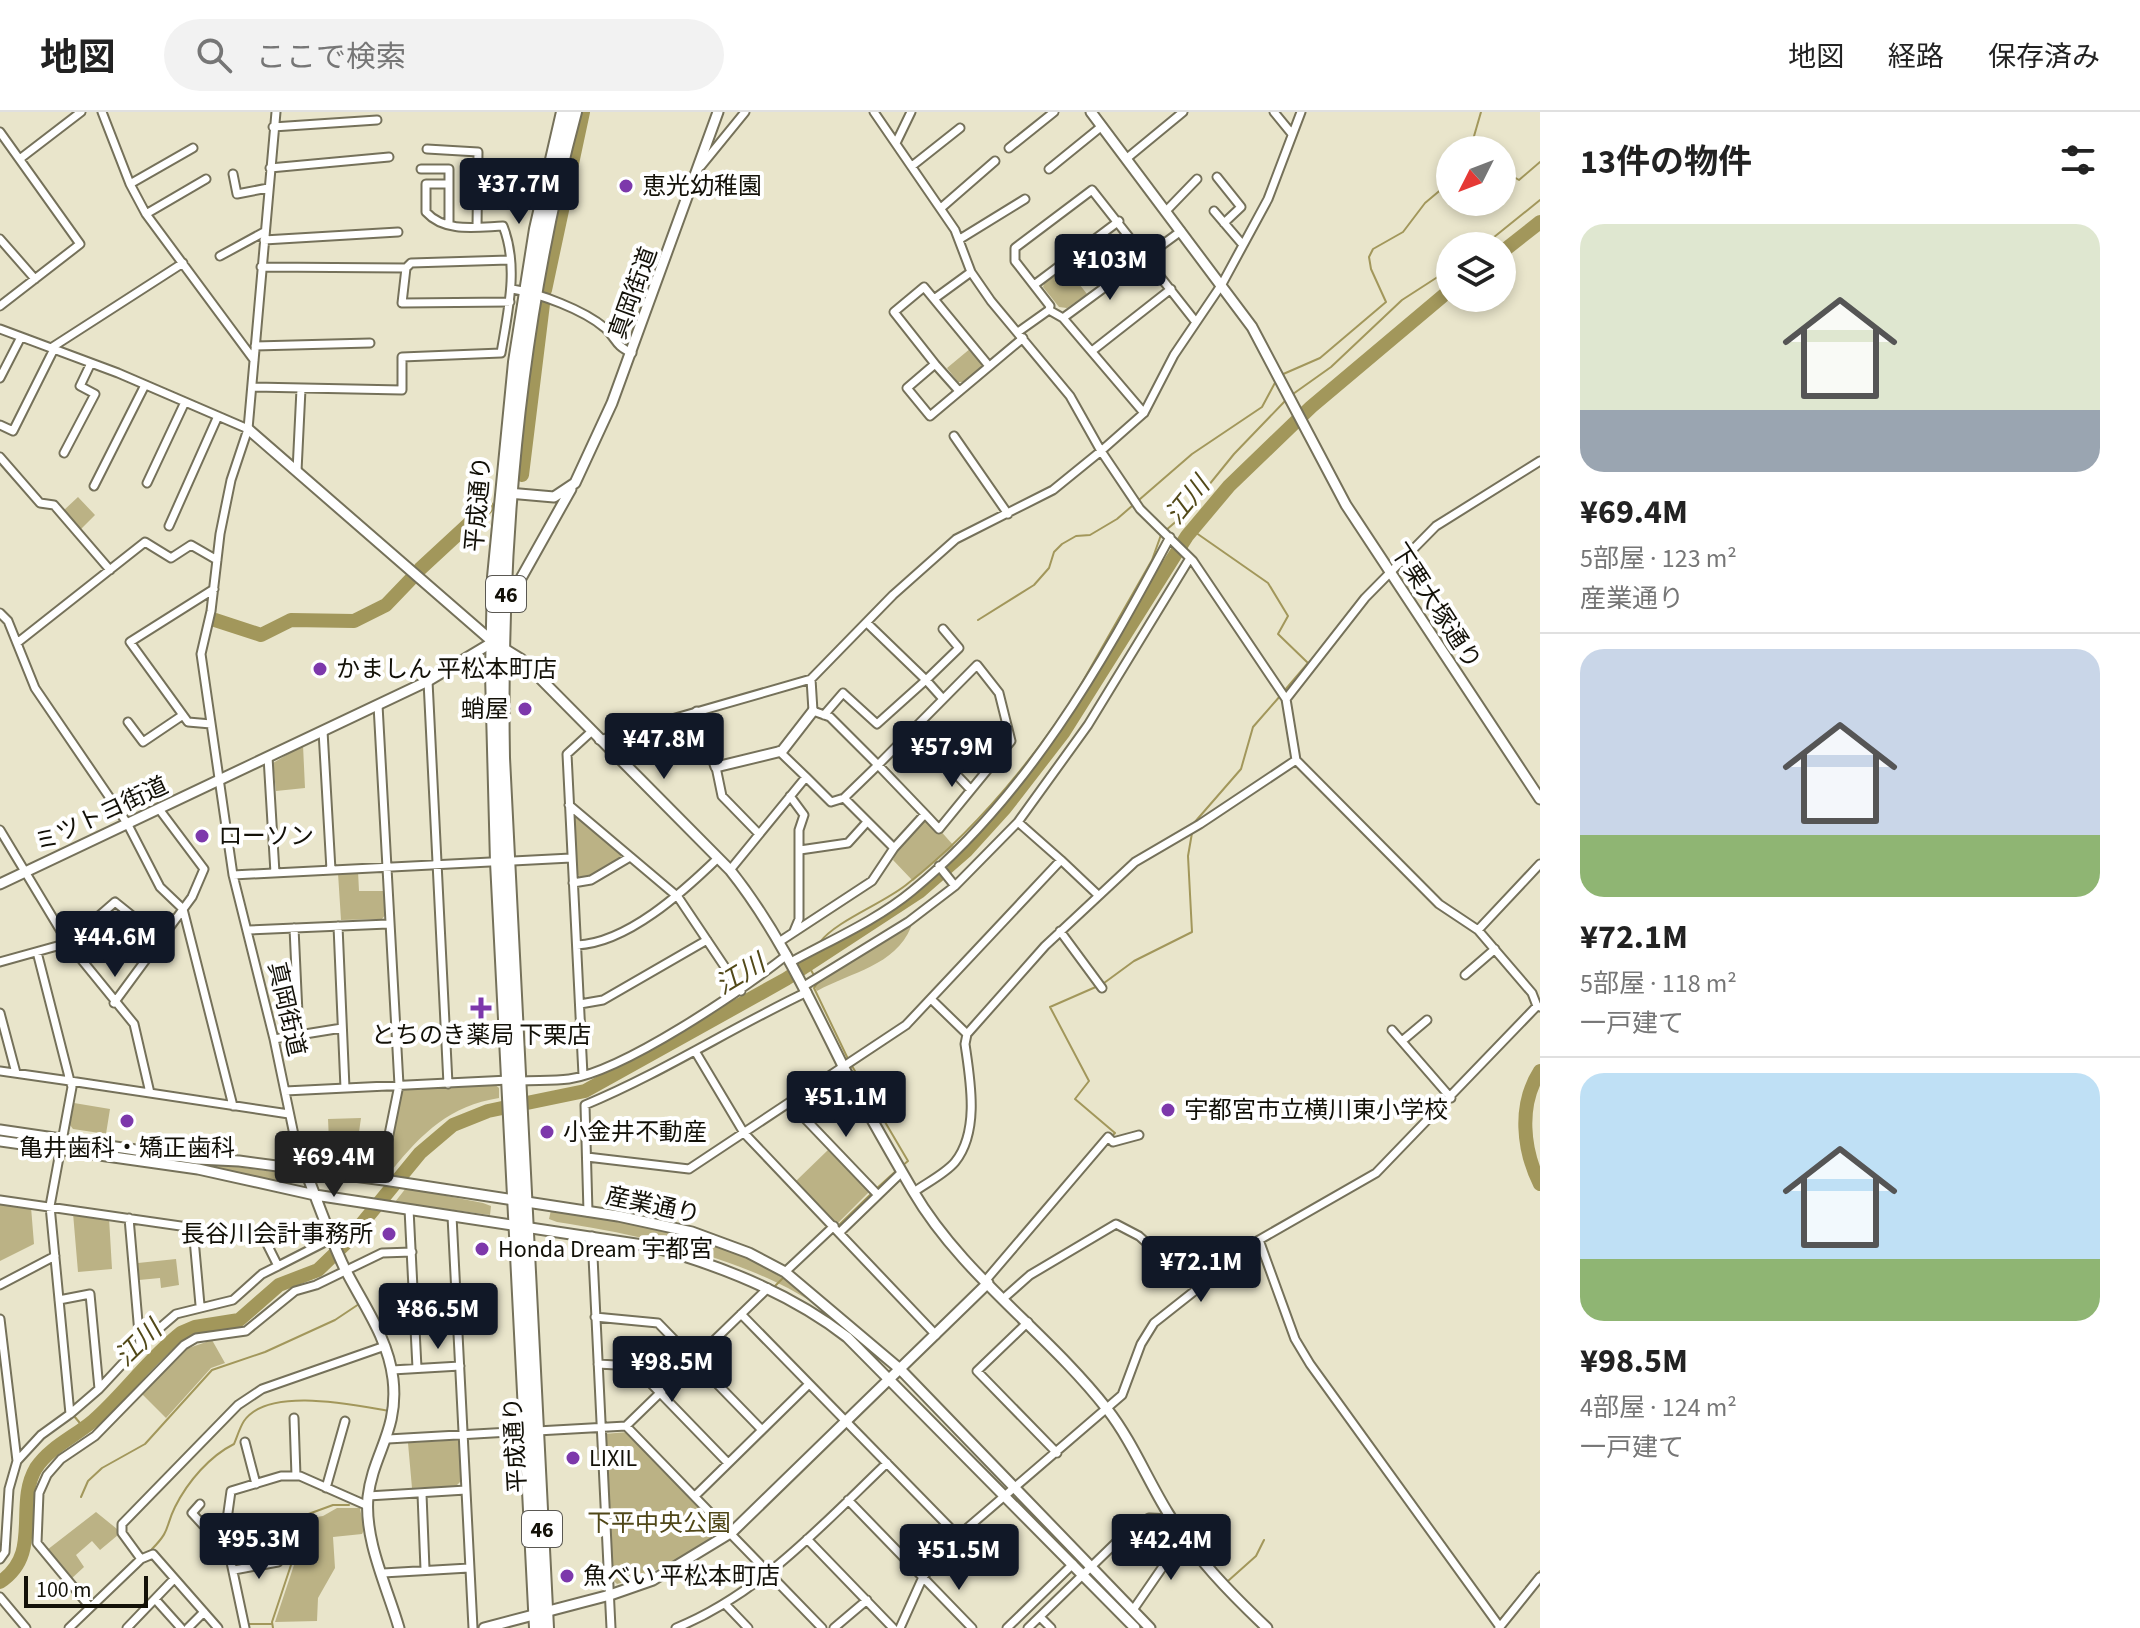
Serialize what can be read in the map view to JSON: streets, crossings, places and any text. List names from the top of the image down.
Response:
{
  "streets": {
    "main road": ["平成通り", "46"],
    "street": [
      "真岡街道",
      "下栗大塚通り",
      "ミツトヨ街道",
      "産業通り"
    ]
  },
  "crossings": [
    ["真岡街道", "平成通り"],
    ["真岡街道", "ミツトヨ街道"],
    ["真岡街道", "産業通り"],
    ["平成通り", "ミツトヨ街道"],
    ["平成通り", "産業通り"]
  ],
  "water": ["江川"],
  "parks": ["下平中央公園"],
  "places": {
    "other": [
      "恵光幼稚園",
      "かましん 平松本町店",
      "蛸屋",
      "ローソン",
      "宇都宮市立横川東小学校",
      "亀井歯科・矯正歯科",
      "小金井不動産",
      "長谷川会計事務所",
      "Honda Dream 宇都宮",
      "LIXIL",
      "魚べい 平松本町店"
    ],
    "health": ["とちのき薬局 下栗店"]
  },
  "scale_bar": "100 m",
  "north": "bottom left",
  "page": {
    "header": "地図",
    "search": "ここで検索",
    "nav": ["地図", "経路", "保存済み"],
    "heading": "13件の物件",
    "price": [
      "¥37.7M",
      "¥103M",
      "¥47.8M",
      "¥57.9M",
      "¥44.6M",
      "¥51.1M",
      "¥69.4M",
      "¥72.1M",
      "¥86.5M",
      "¥98.5M",
      "¥95.3M",
      "¥42.4M",
      "¥51.5M"
    ],
    "list": [
      {
        "name": "¥69.4M",
        "note": "5部屋 · 123 m² · 産業通り"
      },
      {
        "name": "¥72.1M",
        "note": "5部屋 · 118 m² · 一戸建て"
      },
      {
        "name": "¥98.5M",
        "note": "4部屋 · 124 m² · 一戸建て"
      }
    ],
    "scale": "100 m"
  }
}
